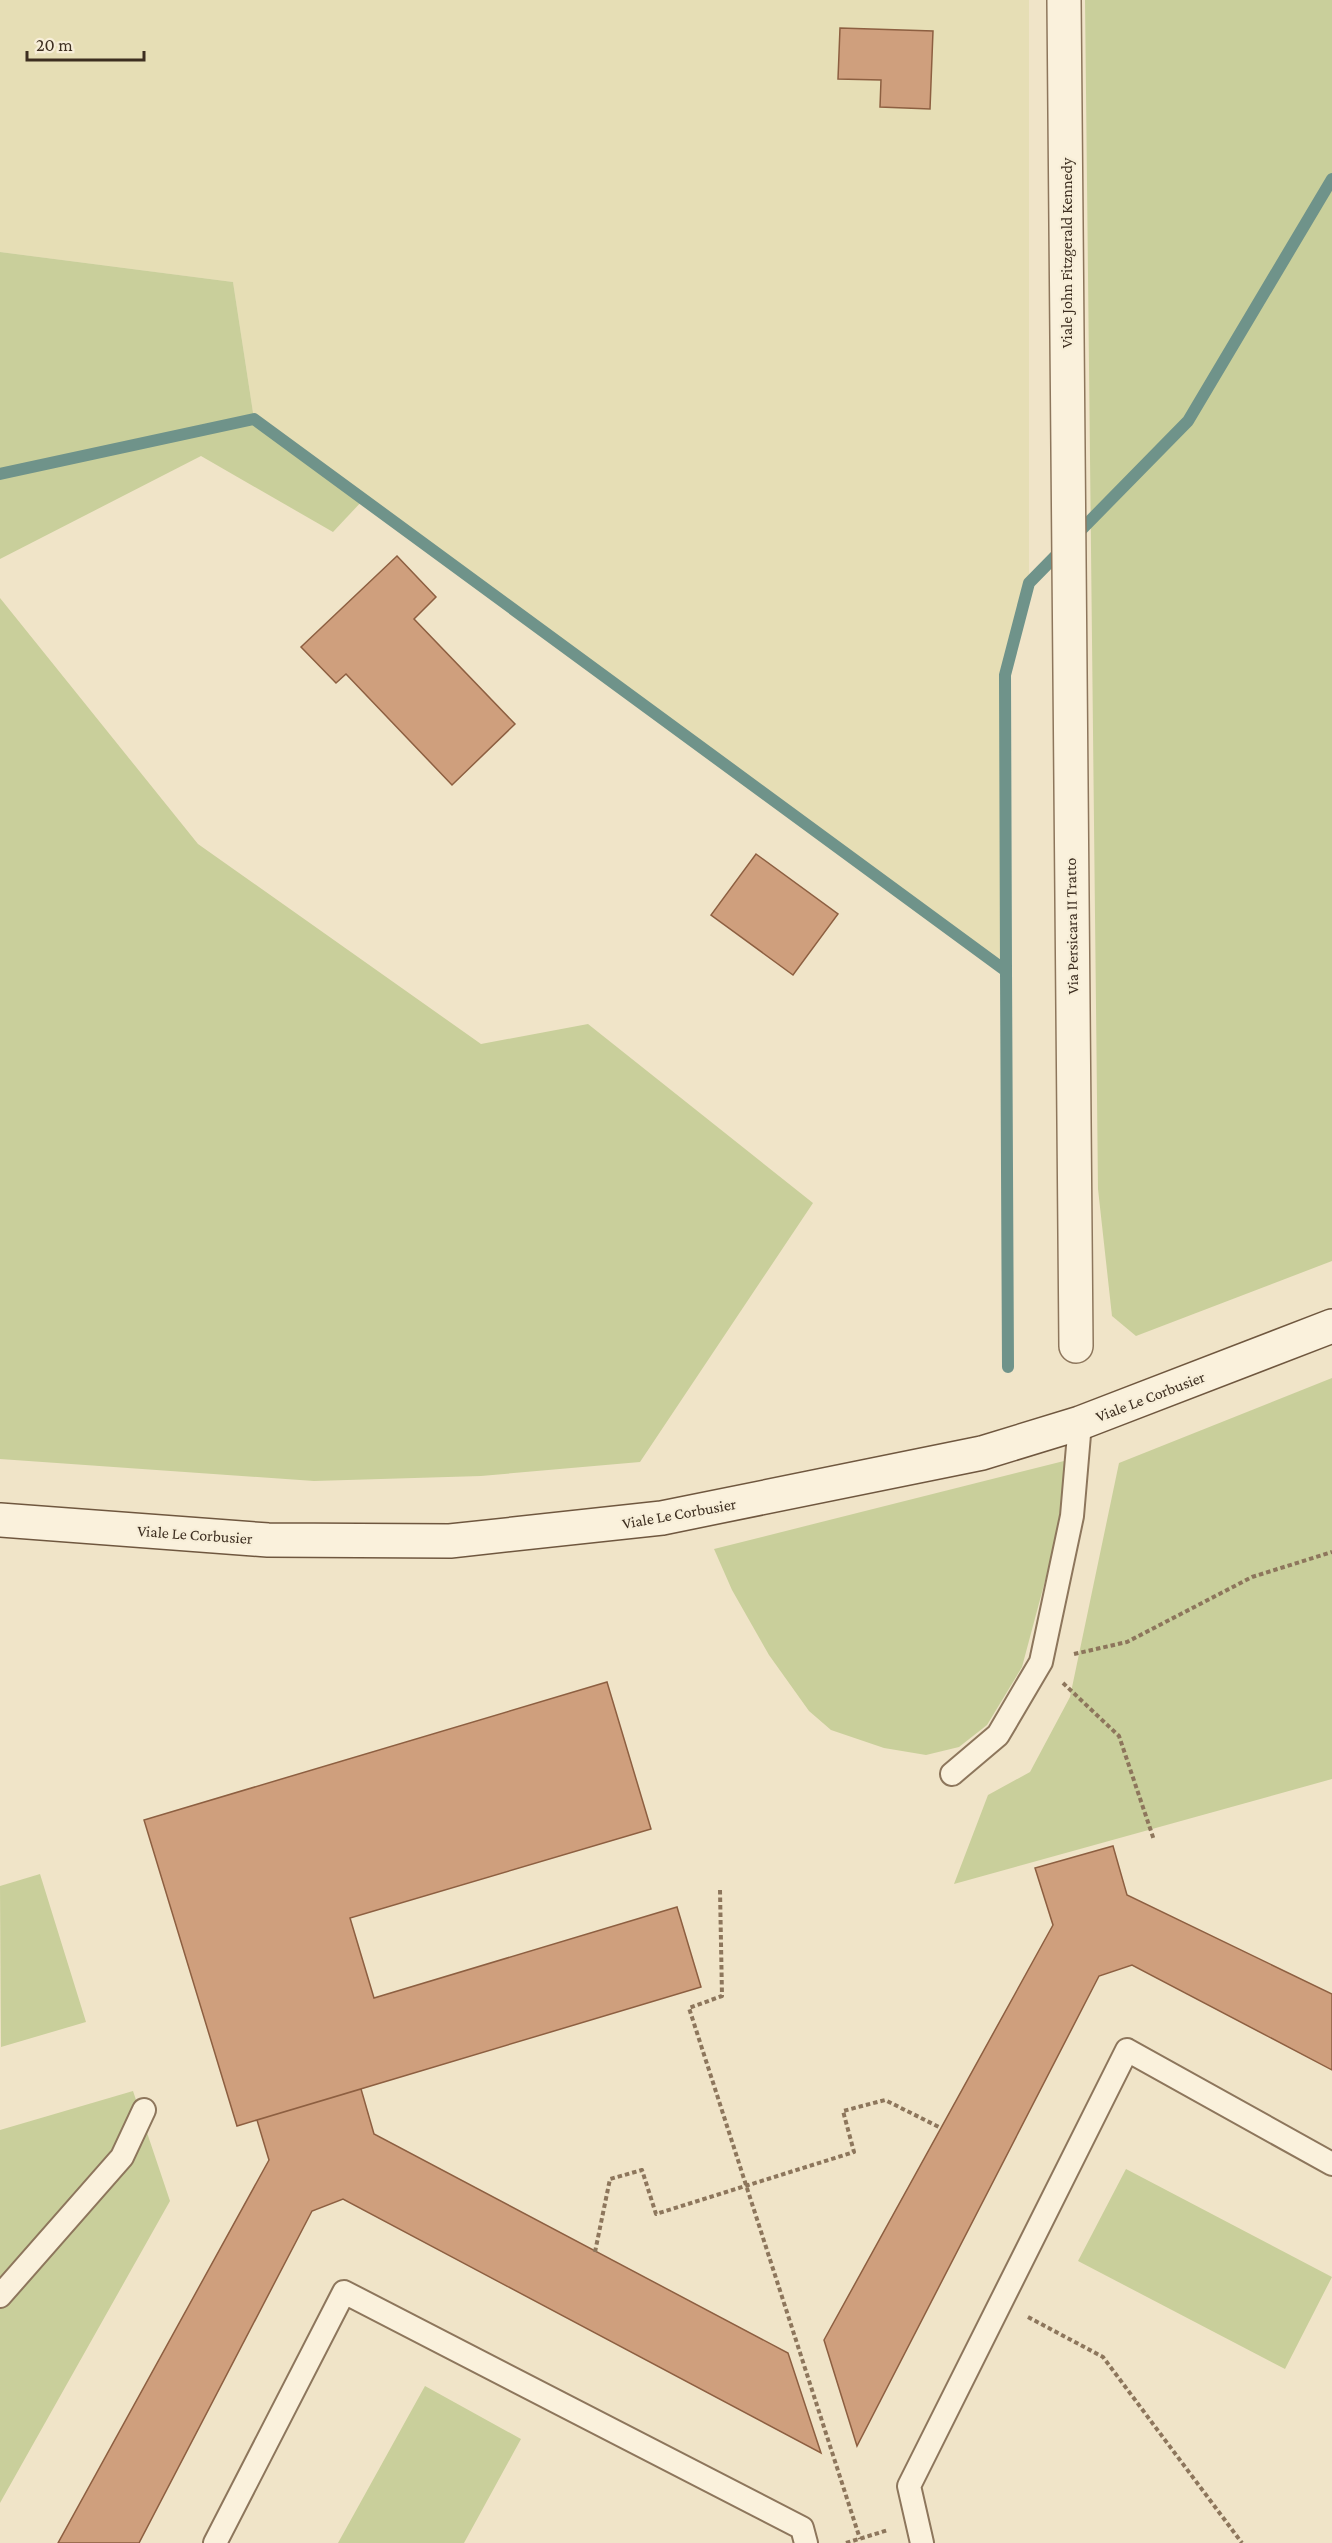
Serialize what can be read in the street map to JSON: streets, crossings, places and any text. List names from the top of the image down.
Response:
{
  "streets": {
    "street": ["Viale John Fitzgerald Kennedy", "Via Persicara II Tratto", "Viale Le Corbusier"]
  },
  "crossings": [
    ["Viale John Fitzgerald Kennedy", "Via Persicara II Tratto"]
  ],
  "scale_bar": "20 m"
}
